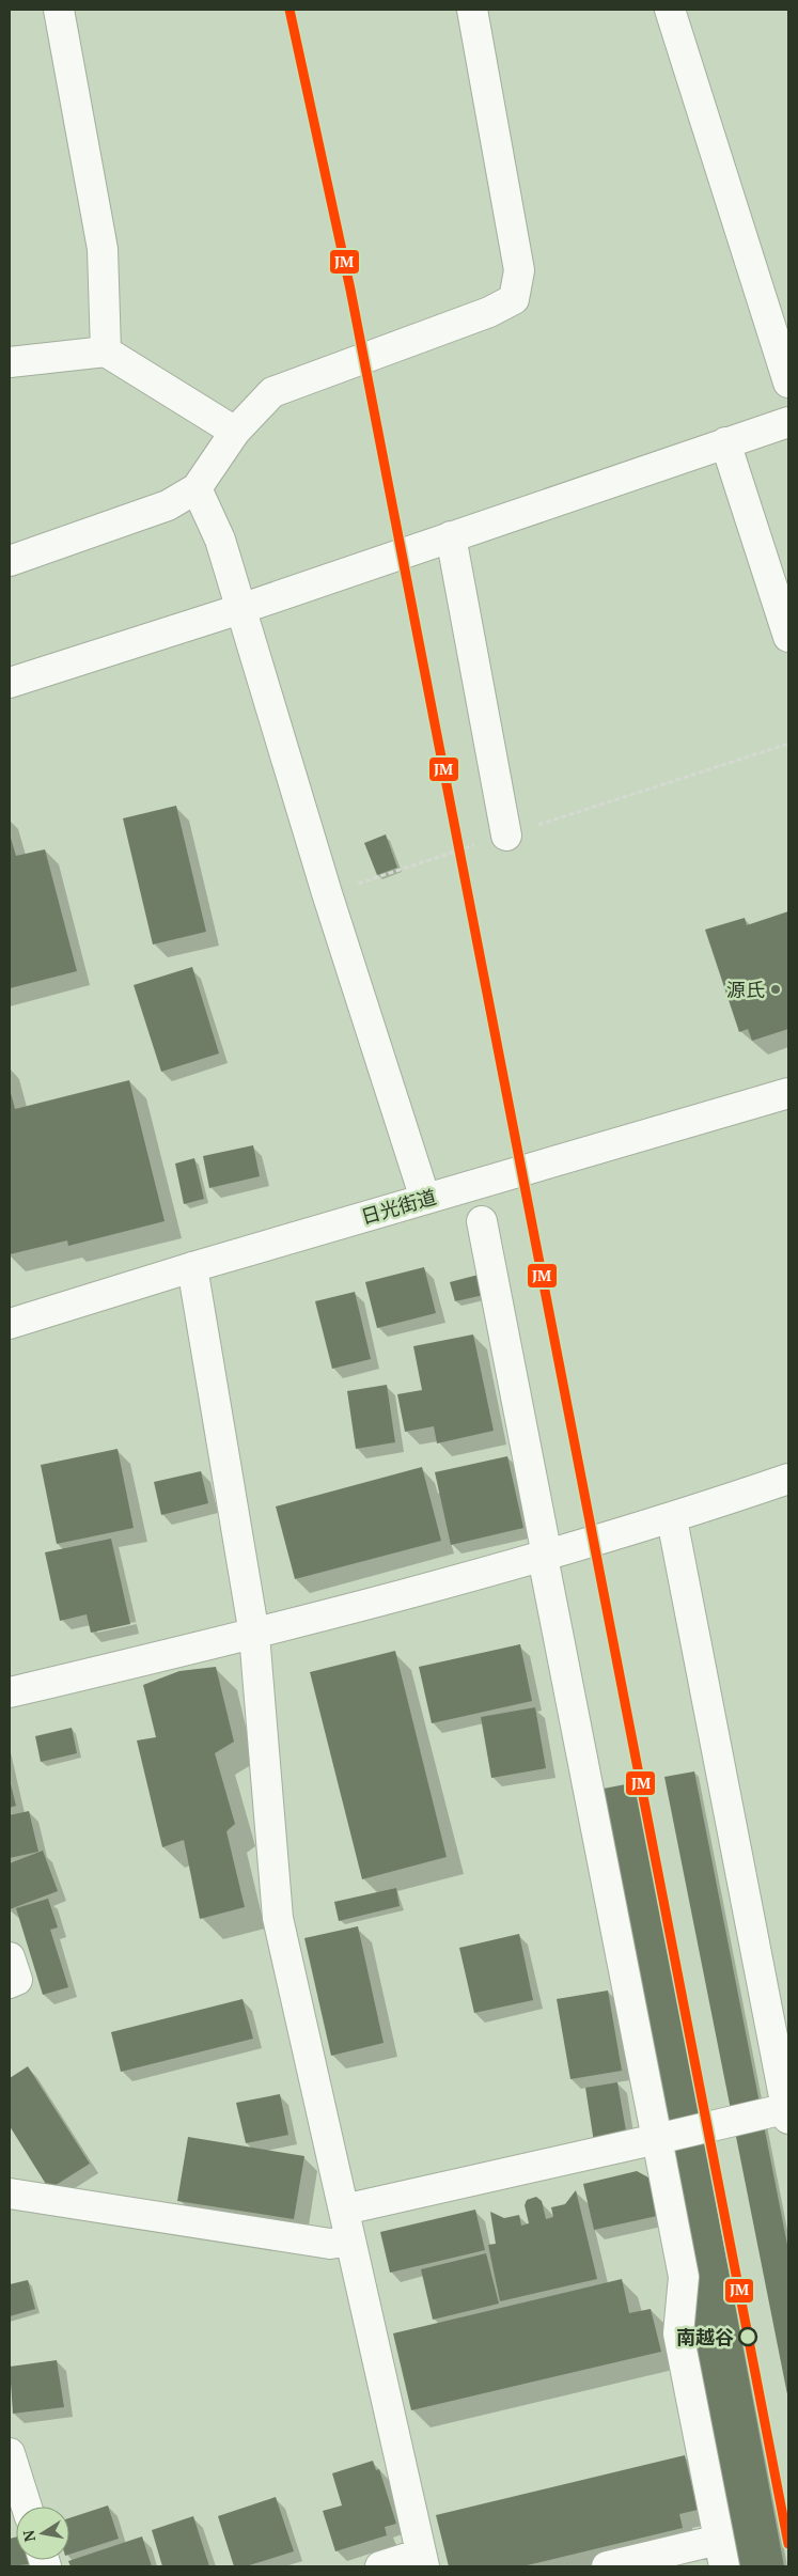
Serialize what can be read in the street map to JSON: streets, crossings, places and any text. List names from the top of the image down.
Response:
{
  "streets": {
    "street": ["日光街道"]
  },
  "places": ["源氏", "南越谷"],
  "lines": ["transit line JM"],
  "north": "left"
}
